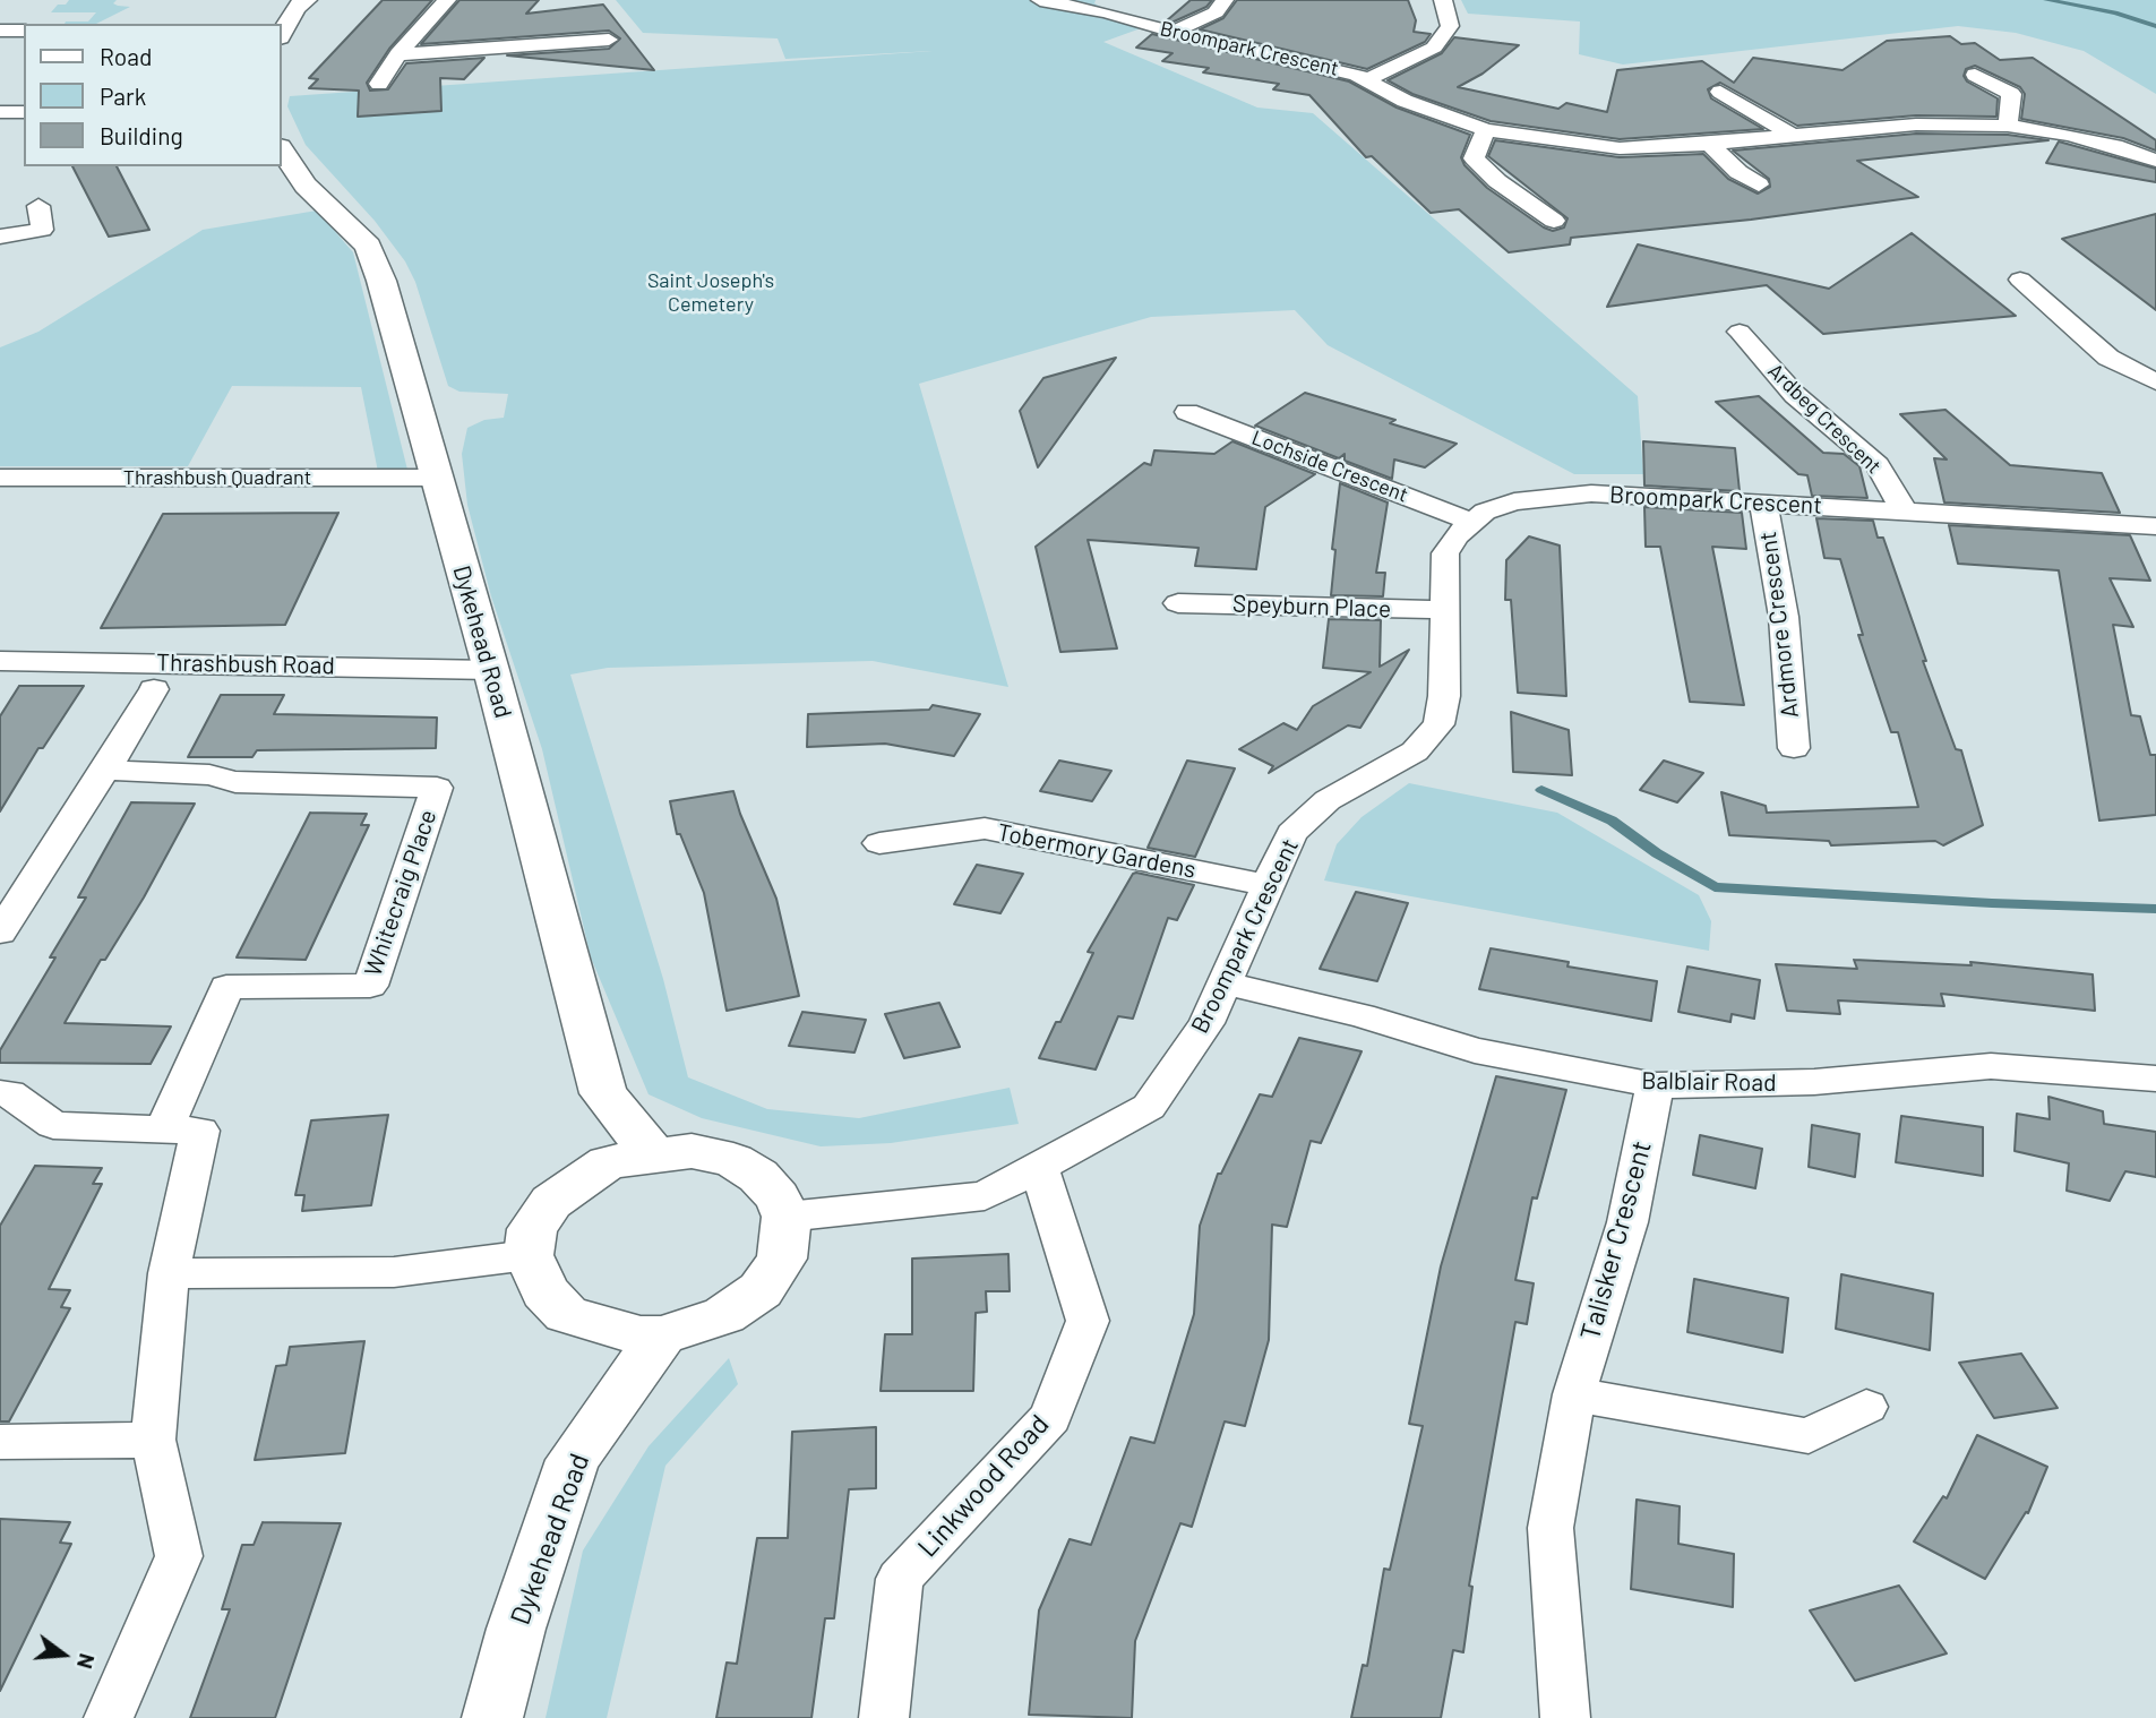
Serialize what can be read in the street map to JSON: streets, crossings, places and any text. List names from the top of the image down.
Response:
{
  "streets": {
    "street": [
      "Broompark Crescent",
      "Ardbeg Crescent",
      "Lochside Crescent",
      "Thrashbush Quadrant",
      "Speyburn Place",
      "Ardmore Crescent",
      "Dykehead Road",
      "Thrashbush Road",
      "Tobermory Gardens",
      "Whitecraig Place",
      "Balblair Road",
      "Talisker Crescent",
      "Linkwood Road"
    ]
  },
  "crossings": [
    ["Broompark Crescent", "Ardbeg Crescent"],
    ["Broompark Crescent", "Lochside Crescent"],
    ["Broompark Crescent", "Speyburn Place"],
    ["Broompark Crescent", "Ardmore Crescent"],
    ["Broompark Crescent", "Dykehead Road"],
    ["Broompark Crescent", "Tobermory Gardens"],
    ["Broompark Crescent", "Balblair Road"],
    ["Broompark Crescent", "Linkwood Road"],
    ["Thrashbush Quadrant", "Dykehead Road"],
    ["Dykehead Road", "Thrashbush Road"],
    ["Balblair Road", "Talisker Crescent"]
  ],
  "parks": ["Saint Joseph's Cemetery"],
  "legend": ["Road", "Park", "Building"],
  "north": "right"
}
